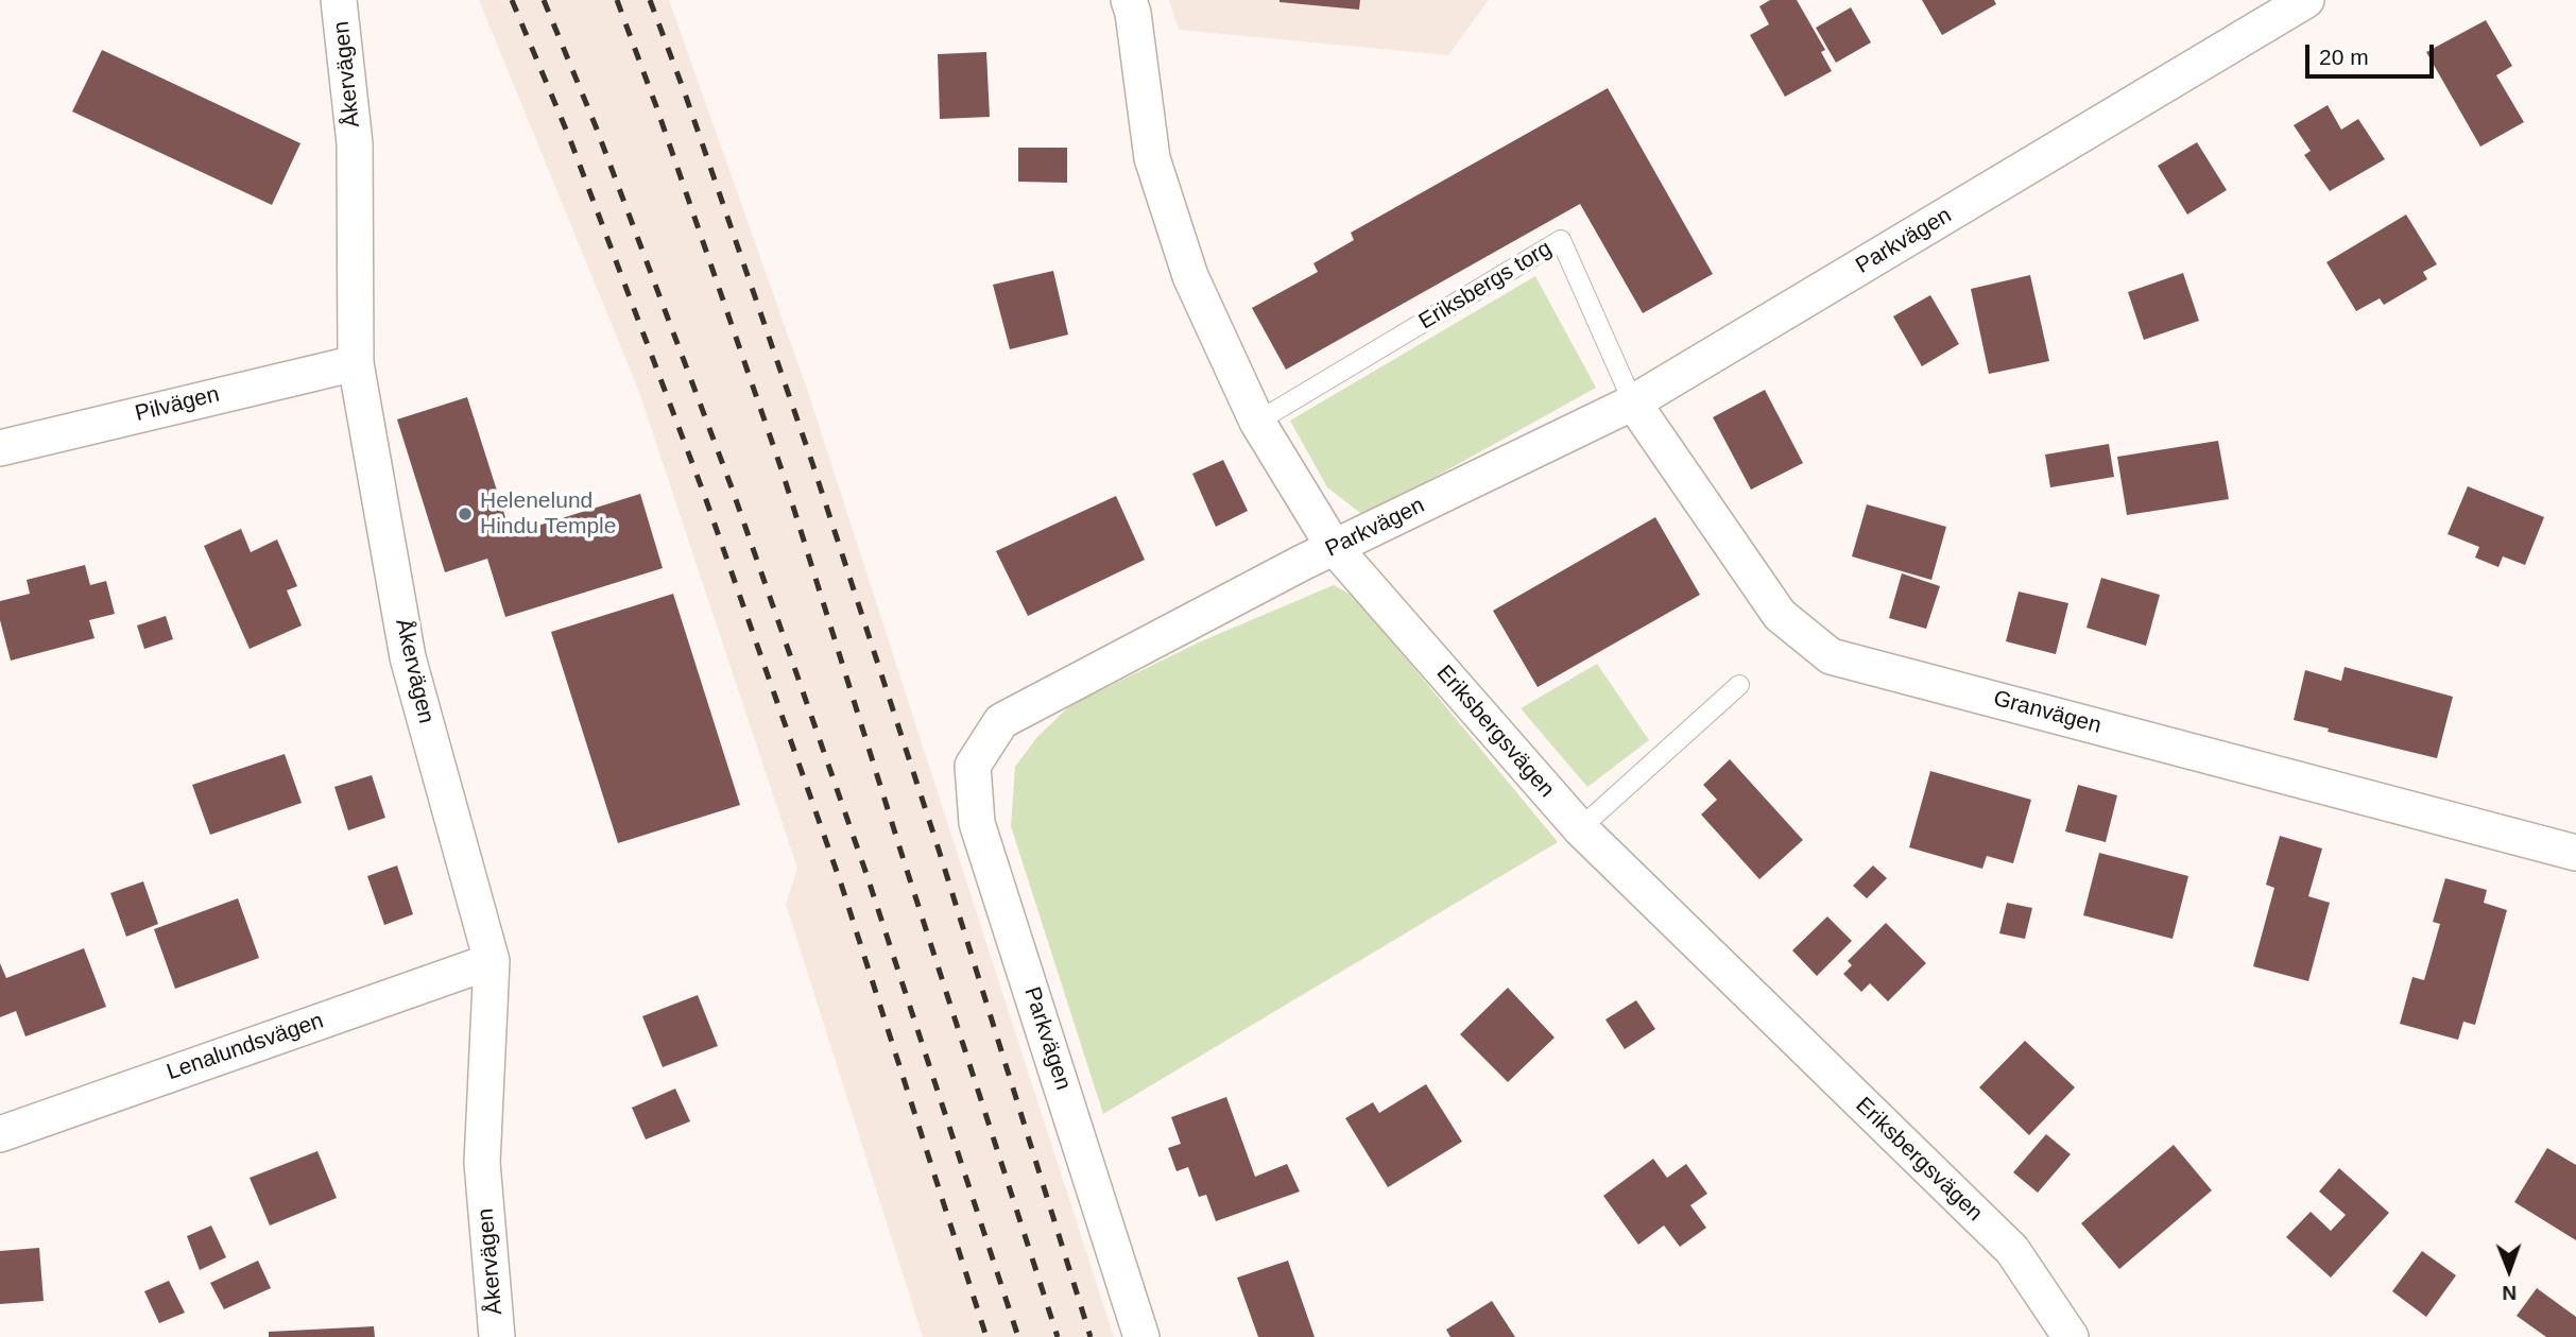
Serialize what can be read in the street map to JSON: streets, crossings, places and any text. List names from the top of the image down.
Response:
{
  "streets": {
    "street": [
      "Åkervägen",
      "Parkvägen",
      "Pilvägen",
      "Granvägen",
      "Eriksbergsvägen",
      "Lenalundsvägen"
    ],
    "lane": ["Eriksbergs torg"]
  },
  "crossings": [
    ["Åkervägen", "Pilvägen"],
    ["Åkervägen", "Lenalundsvägen"],
    ["Parkvägen", "Eriksbergs torg"],
    ["Parkvägen", "Granvägen"],
    ["Parkvägen", "Eriksbergsvägen"],
    ["Eriksbergs torg", "Granvägen"],
    ["Eriksbergs torg", "Eriksbergsvägen"]
  ],
  "places": ["Helenelund Hindu Temple"],
  "scale_bar": "20 m",
  "north": "bottom"
}
